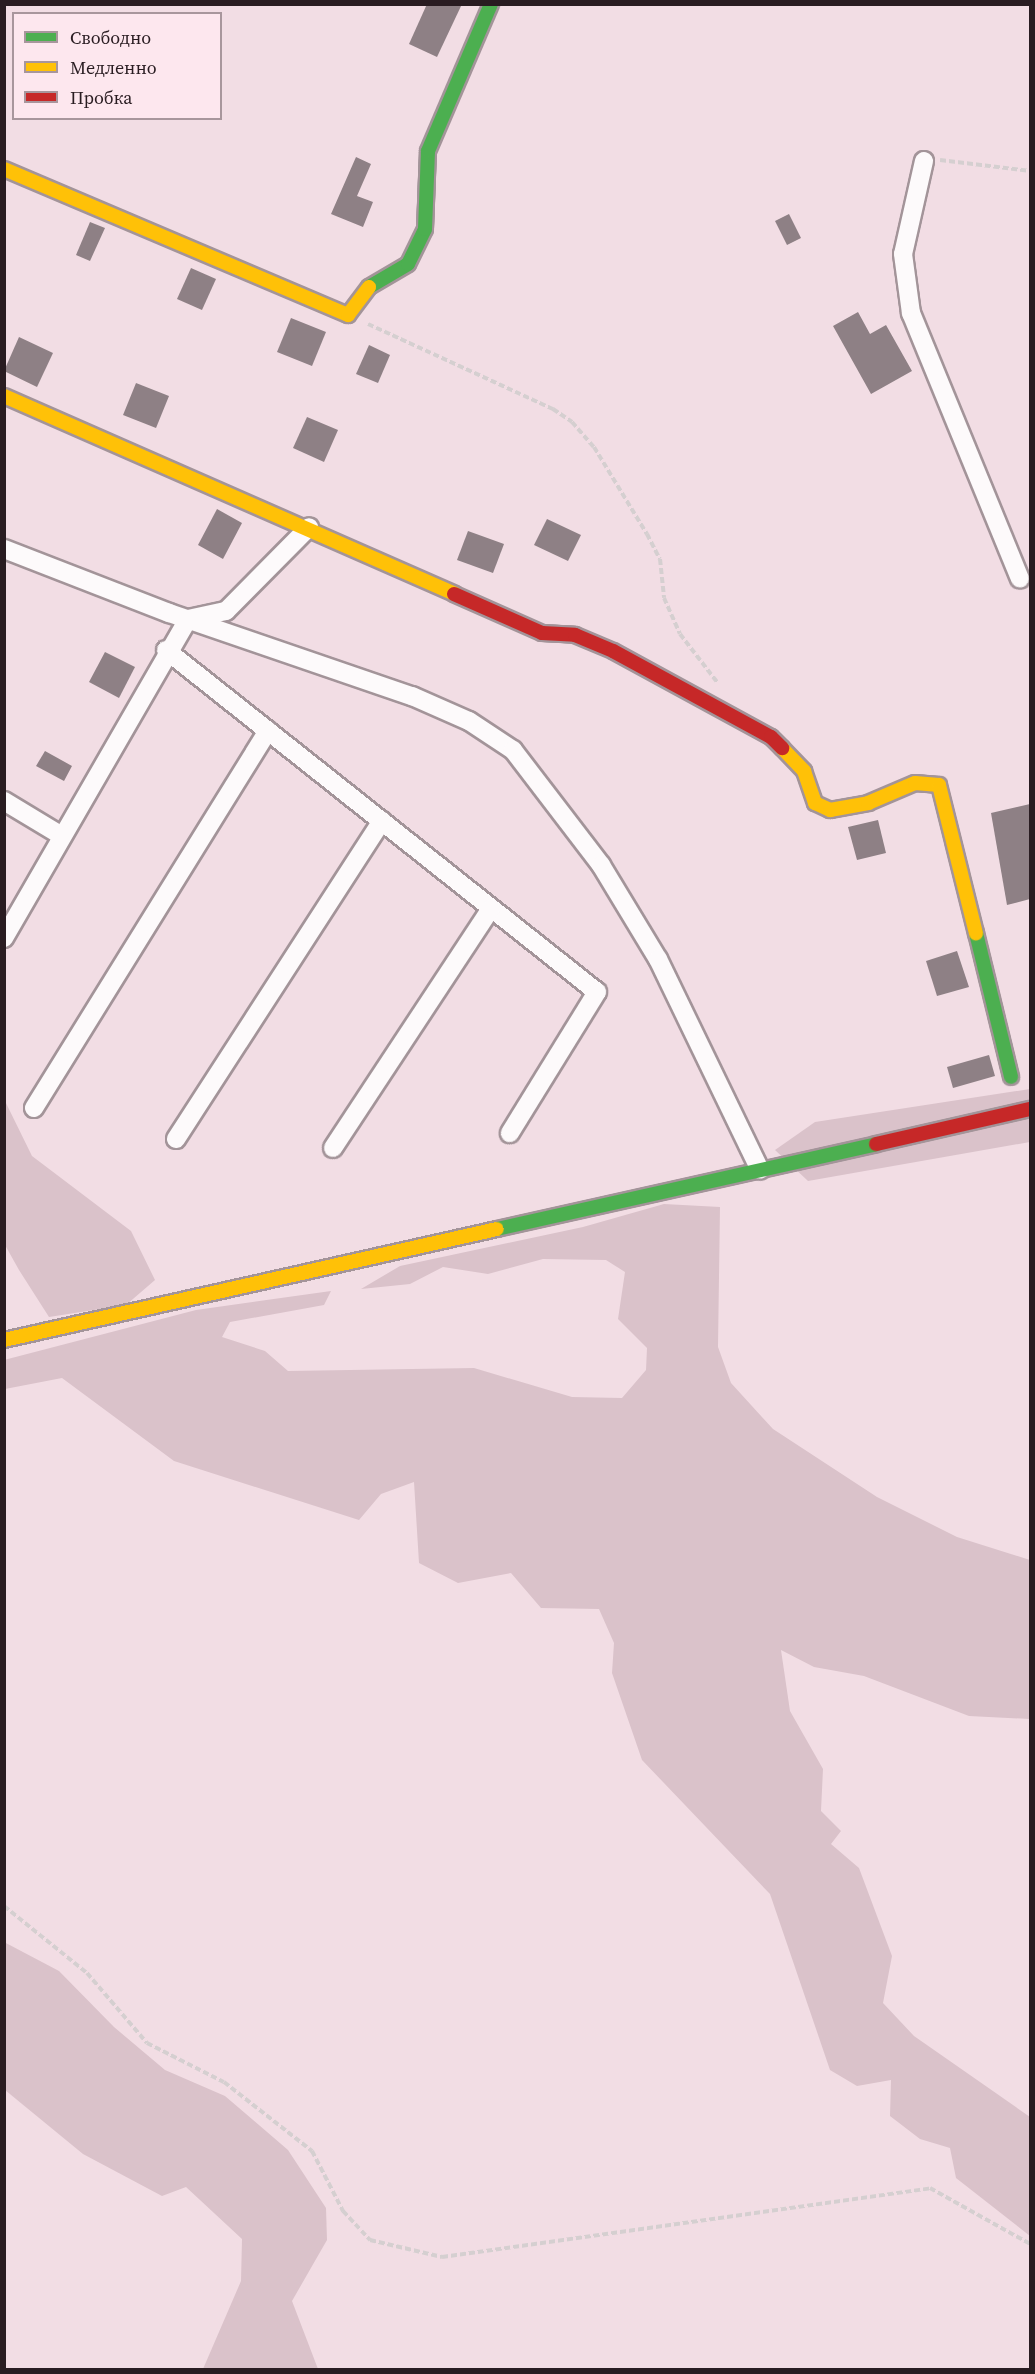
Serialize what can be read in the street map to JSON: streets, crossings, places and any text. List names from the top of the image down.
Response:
{
  "legend": ["Свободно", "Медленно", "Пробка"]
}
